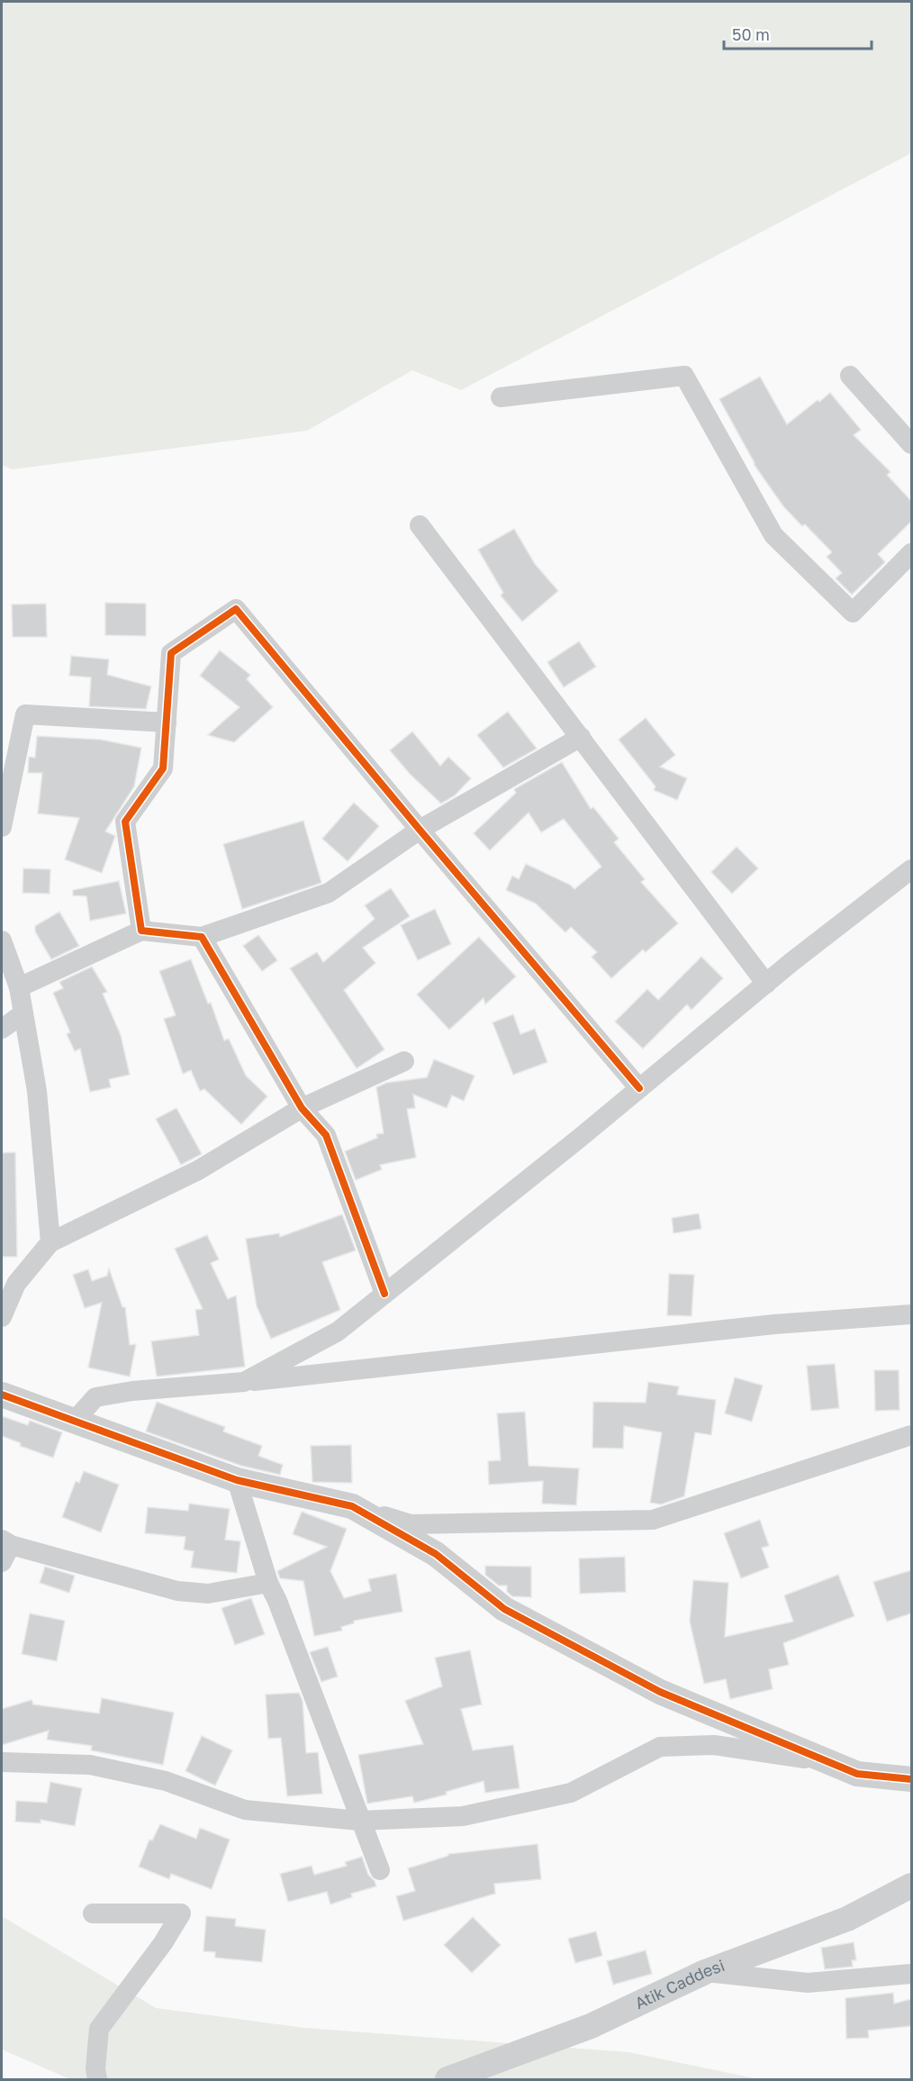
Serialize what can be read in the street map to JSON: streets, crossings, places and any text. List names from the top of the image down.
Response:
{
  "streets": {
    "street": ["Atik Caddesi"]
  },
  "scale_bar": "50 m"
}
